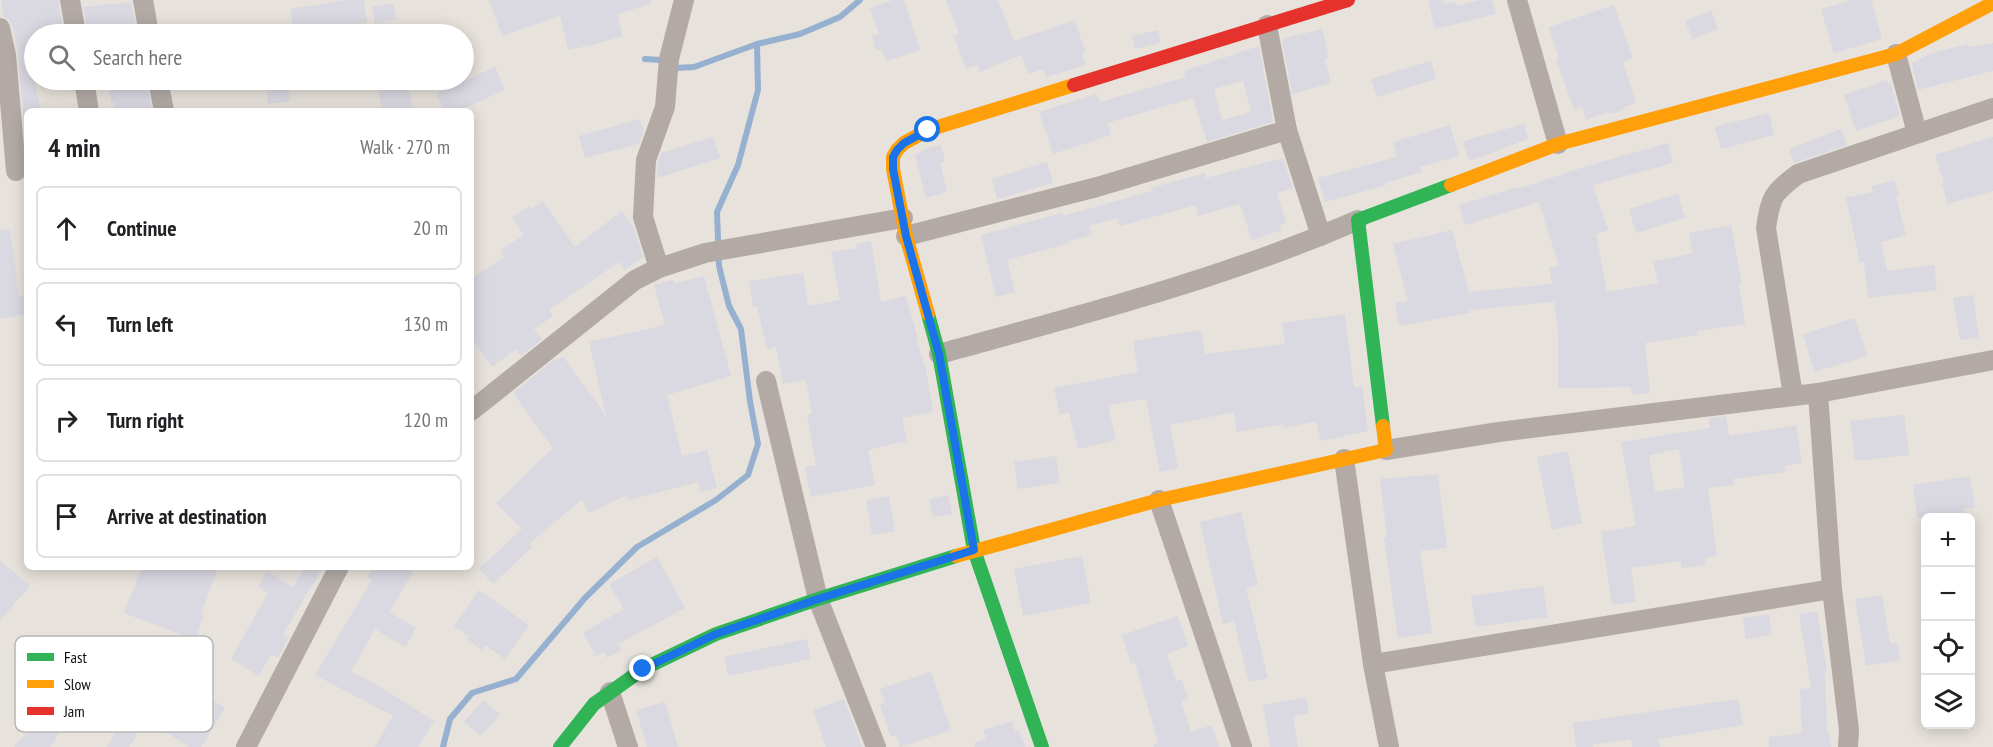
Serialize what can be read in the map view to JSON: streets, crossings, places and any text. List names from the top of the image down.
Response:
{
  "legend": ["Fast", "Slow", "Jam"],
  "page": {
    "search": "Search here",
    "heading": ["4 min", "Walk · 270 m"],
    "list": [
      ["Continue", "20 m"],
      ["Turn left", "130 m"],
      ["Turn right", "120 m"],
      "Arrive at destination"
    ],
    "map_buttons": ["+", "−"]
  }
}
